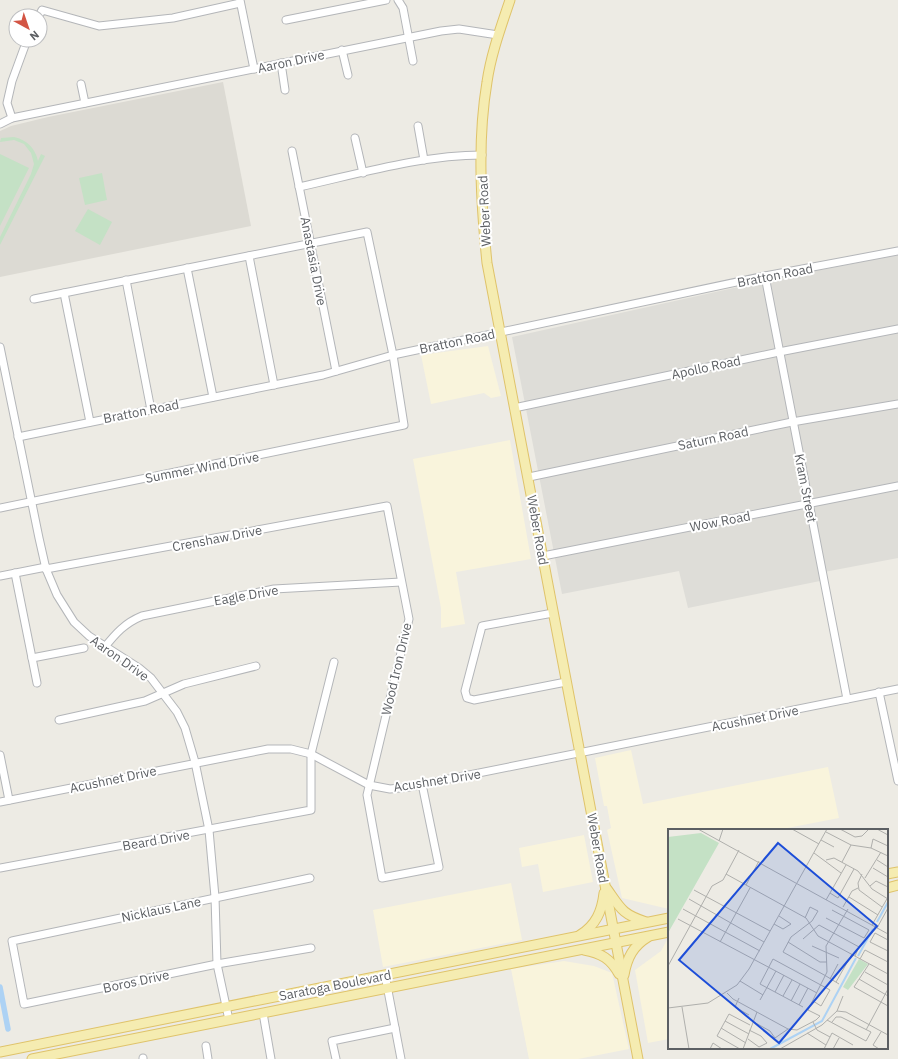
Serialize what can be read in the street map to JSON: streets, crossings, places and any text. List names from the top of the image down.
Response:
{
  "streets": {
    "main road": ["Weber Road", "Saratoga Boulevard"],
    "street": [
      "Aaron Drive",
      "Anastasia Drive",
      "Bratton Road",
      "Apollo Road",
      "Saturn Road",
      "Summer Wind Drive",
      "Kram Street",
      "Wow Road",
      "Crenshaw Drive",
      "Eagle Drive",
      "Wood Iron Drive",
      "Acushnet Drive",
      "Beard Drive",
      "Nicklaus Lane",
      "Boros Drive"
    ]
  },
  "crossings": [
    ["Aaron Drive", "Weber Road"],
    ["Aaron Drive", "Bratton Road"],
    ["Aaron Drive", "Summer Wind Drive"],
    ["Aaron Drive", "Crenshaw Drive"],
    ["Aaron Drive", "Eagle Drive"],
    ["Aaron Drive", "Acushnet Drive"],
    ["Aaron Drive", "Beard Drive"],
    ["Aaron Drive", "Nicklaus Lane"],
    ["Aaron Drive", "Boros Drive"],
    ["Aaron Drive", "Saratoga Boulevard"],
    ["Weber Road", "Bratton Road"],
    ["Weber Road", "Apollo Road"],
    ["Weber Road", "Saturn Road"],
    ["Weber Road", "Wow Road"],
    ["Weber Road", "Acushnet Drive"],
    ["Weber Road", "Saratoga Boulevard"],
    ["Anastasia Drive", "Bratton Road"],
    ["Bratton Road", "Summer Wind Drive"],
    ["Bratton Road", "Kram Street"],
    ["Apollo Road", "Kram Street"],
    ["Saturn Road", "Kram Street"],
    ["Kram Street", "Wow Road"],
    ["Kram Street", "Acushnet Drive"],
    ["Crenshaw Drive", "Wood Iron Drive"],
    ["Eagle Drive", "Wood Iron Drive"],
    ["Wood Iron Drive", "Acushnet Drive"],
    ["Acushnet Drive", "Beard Drive"],
    ["Nicklaus Lane", "Boros Drive"]
  ],
  "north": "bottom right"
}
